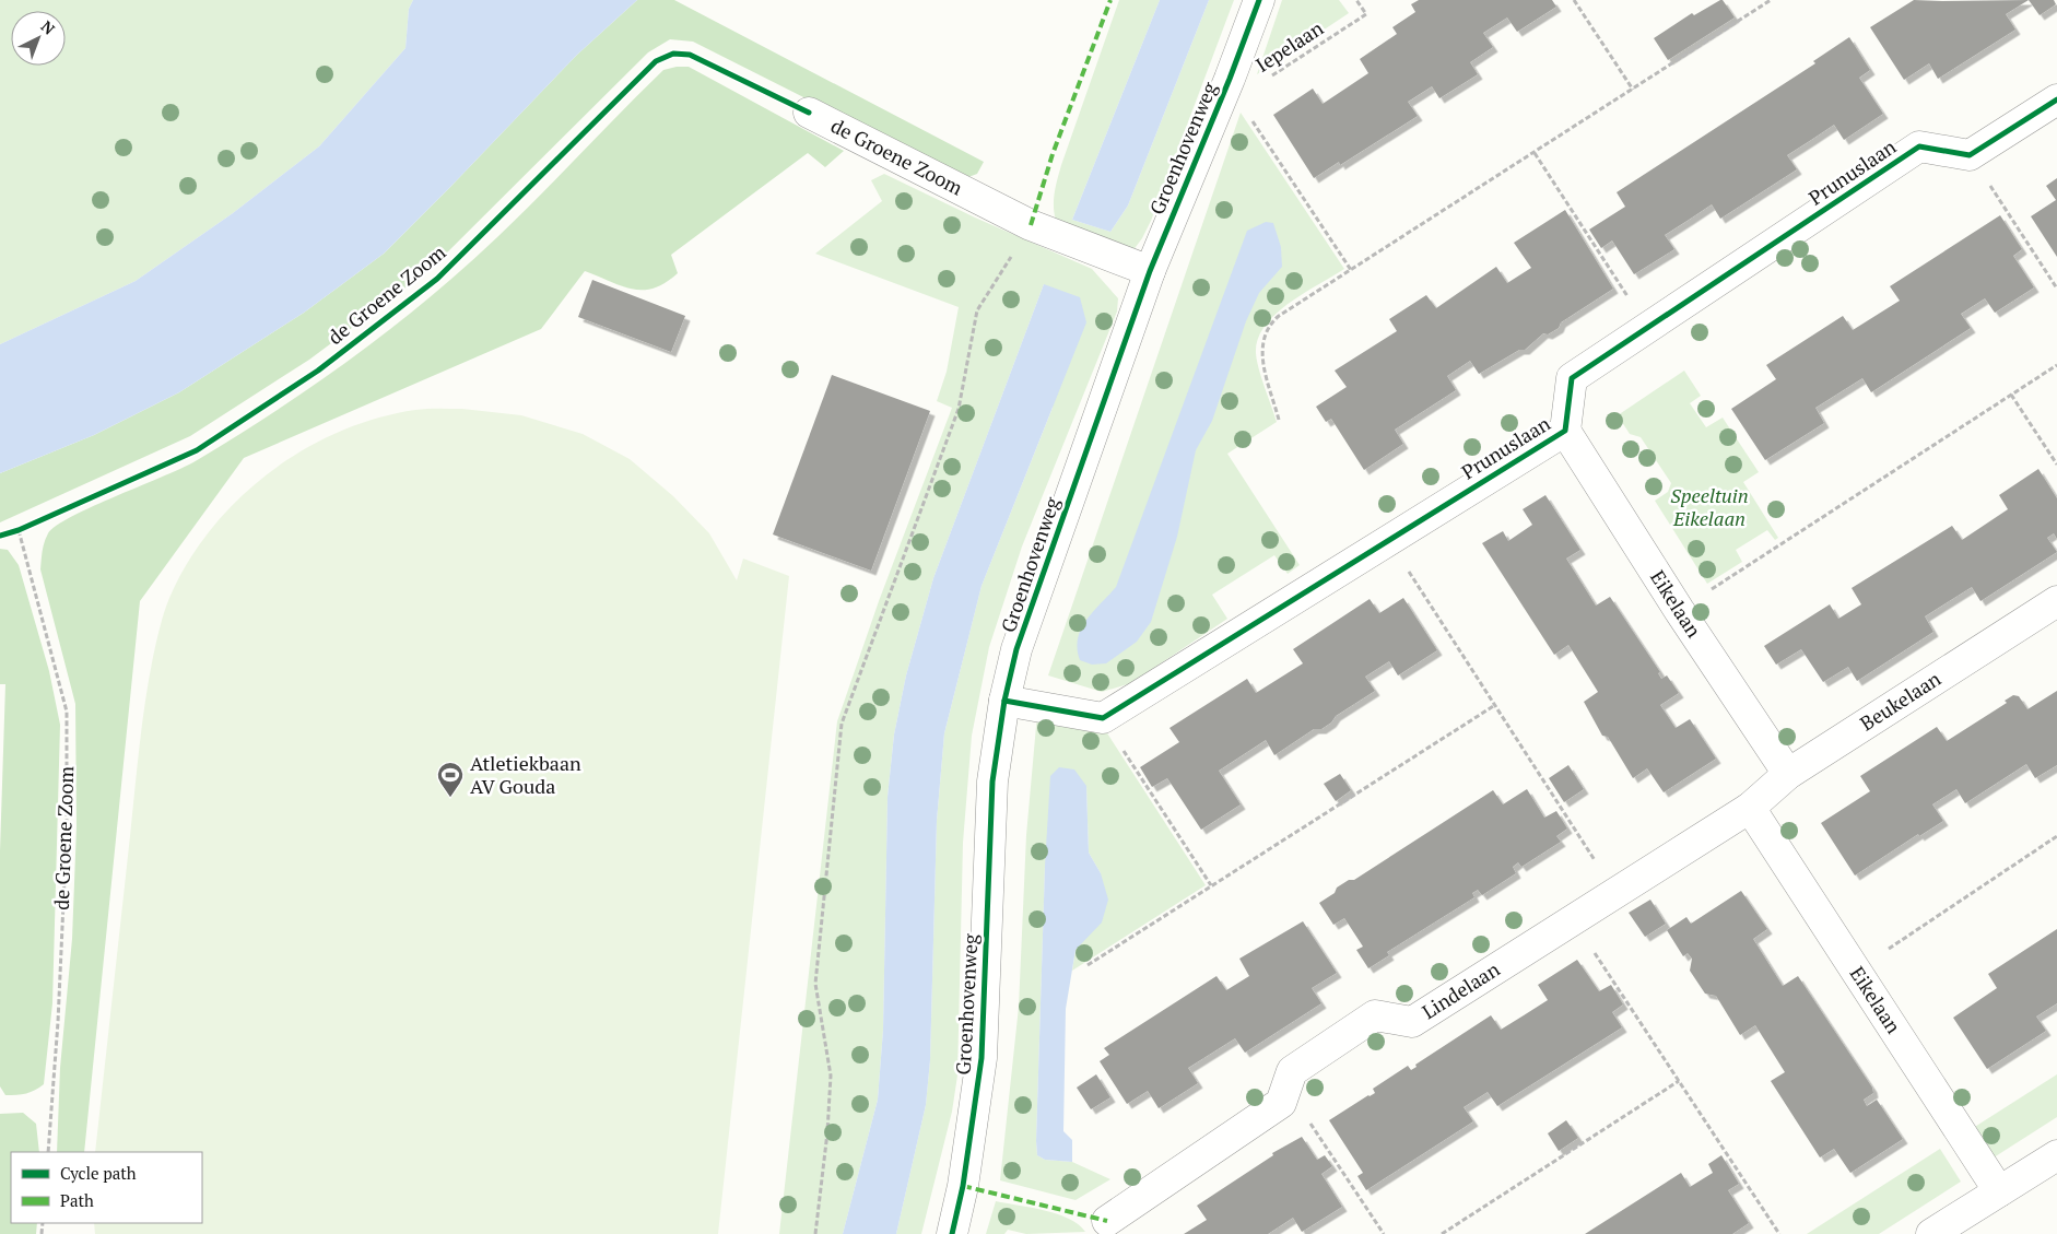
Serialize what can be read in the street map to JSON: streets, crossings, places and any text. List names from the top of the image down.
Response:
{
  "streets": {
    "street": [
      "Groenhovenweg",
      "de Groene Zoom",
      "Prunuslaan",
      "Eikelaan",
      "Beukelaan",
      "Lindelaan"
    ],
    "path": ["Iepelaan"]
  },
  "crossings": [
    ["Groenhovenweg", "de Groene Zoom"],
    ["Prunuslaan", "Eikelaan"],
    ["Eikelaan", "Beukelaan"],
    ["Eikelaan", "Lindelaan"],
    ["Beukelaan", "Lindelaan"]
  ],
  "parks": ["Speeltuin Eikelaan"],
  "places": {
    "sports": ["Atletiekbaan AV Gouda"]
  },
  "legend": ["Cycle path", "Path"],
  "north": "top right"
}
